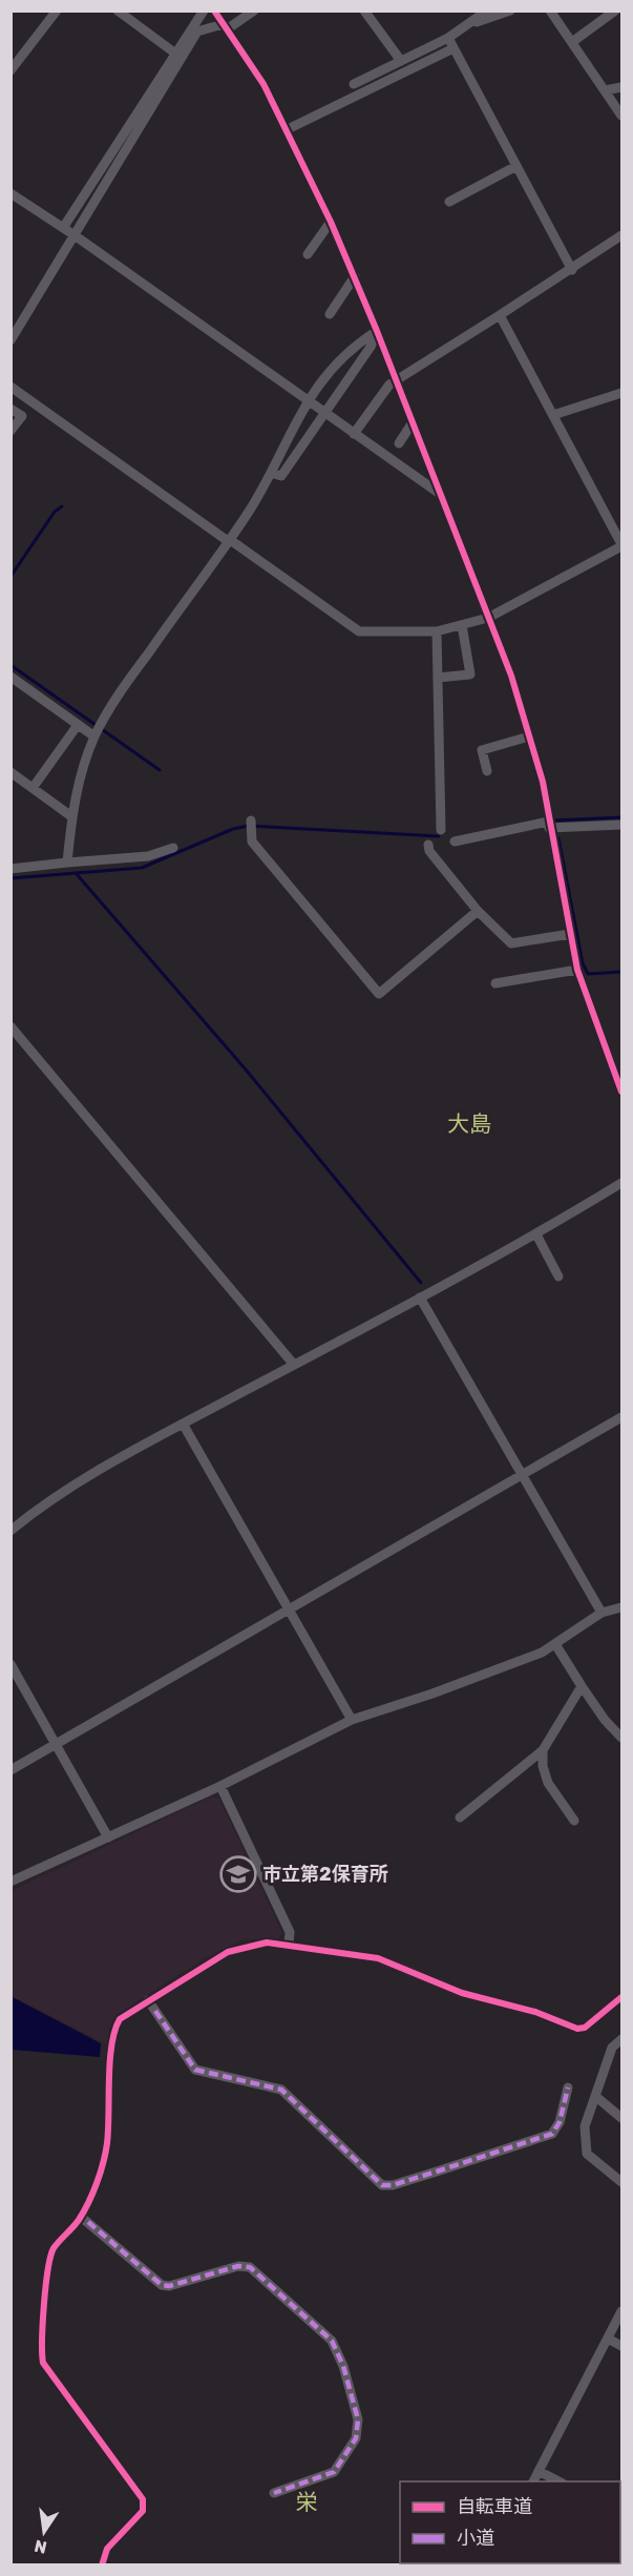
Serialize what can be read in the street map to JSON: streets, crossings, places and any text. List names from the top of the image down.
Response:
{
  "districts": ["大島", "栄"],
  "places": {
    "school or university": ["市立第2保育所"]
  },
  "legend": ["自転車道", "小道"],
  "north": "bottom"
}
